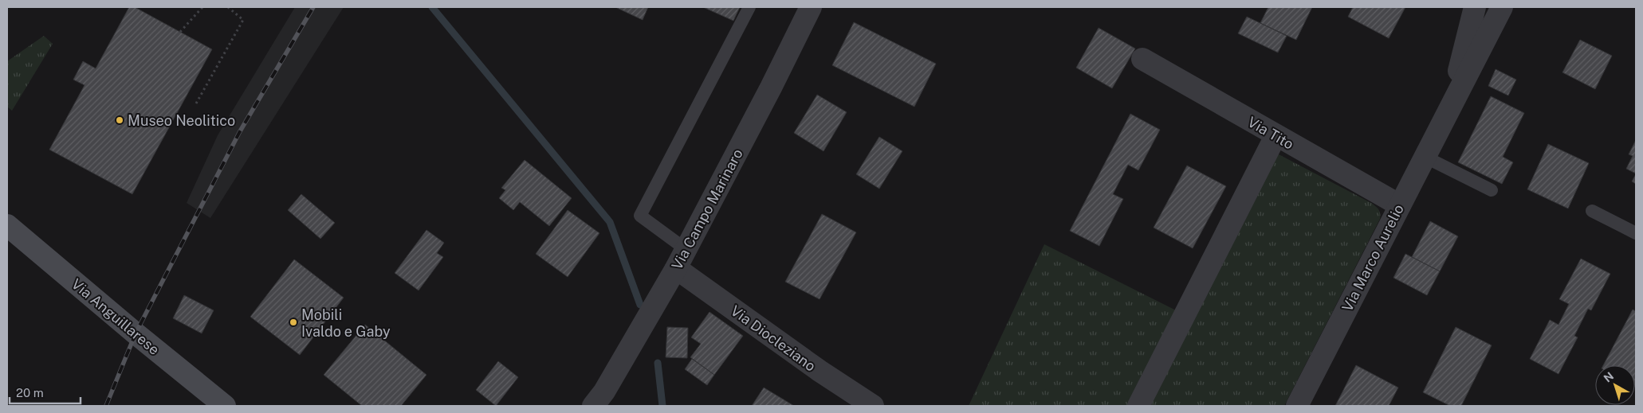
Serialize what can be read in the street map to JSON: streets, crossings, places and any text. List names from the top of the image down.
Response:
{
  "streets": {
    "main road": ["Via Anguillarese"],
    "street": [
      "Via Tito",
      "Via Campo Marinaro",
      "Via Marco Aurelio",
      "Via Diocleziano"
    ]
  },
  "crossings": [
    ["Via Tito", "Via Marco Aurelio"],
    ["Via Campo Marinaro", "Via Diocleziano"]
  ],
  "places": ["Museo Neolitico", "Mobili Ivaldo e Gaby"],
  "scale_bar": "20 m",
  "north": "top left"
}
